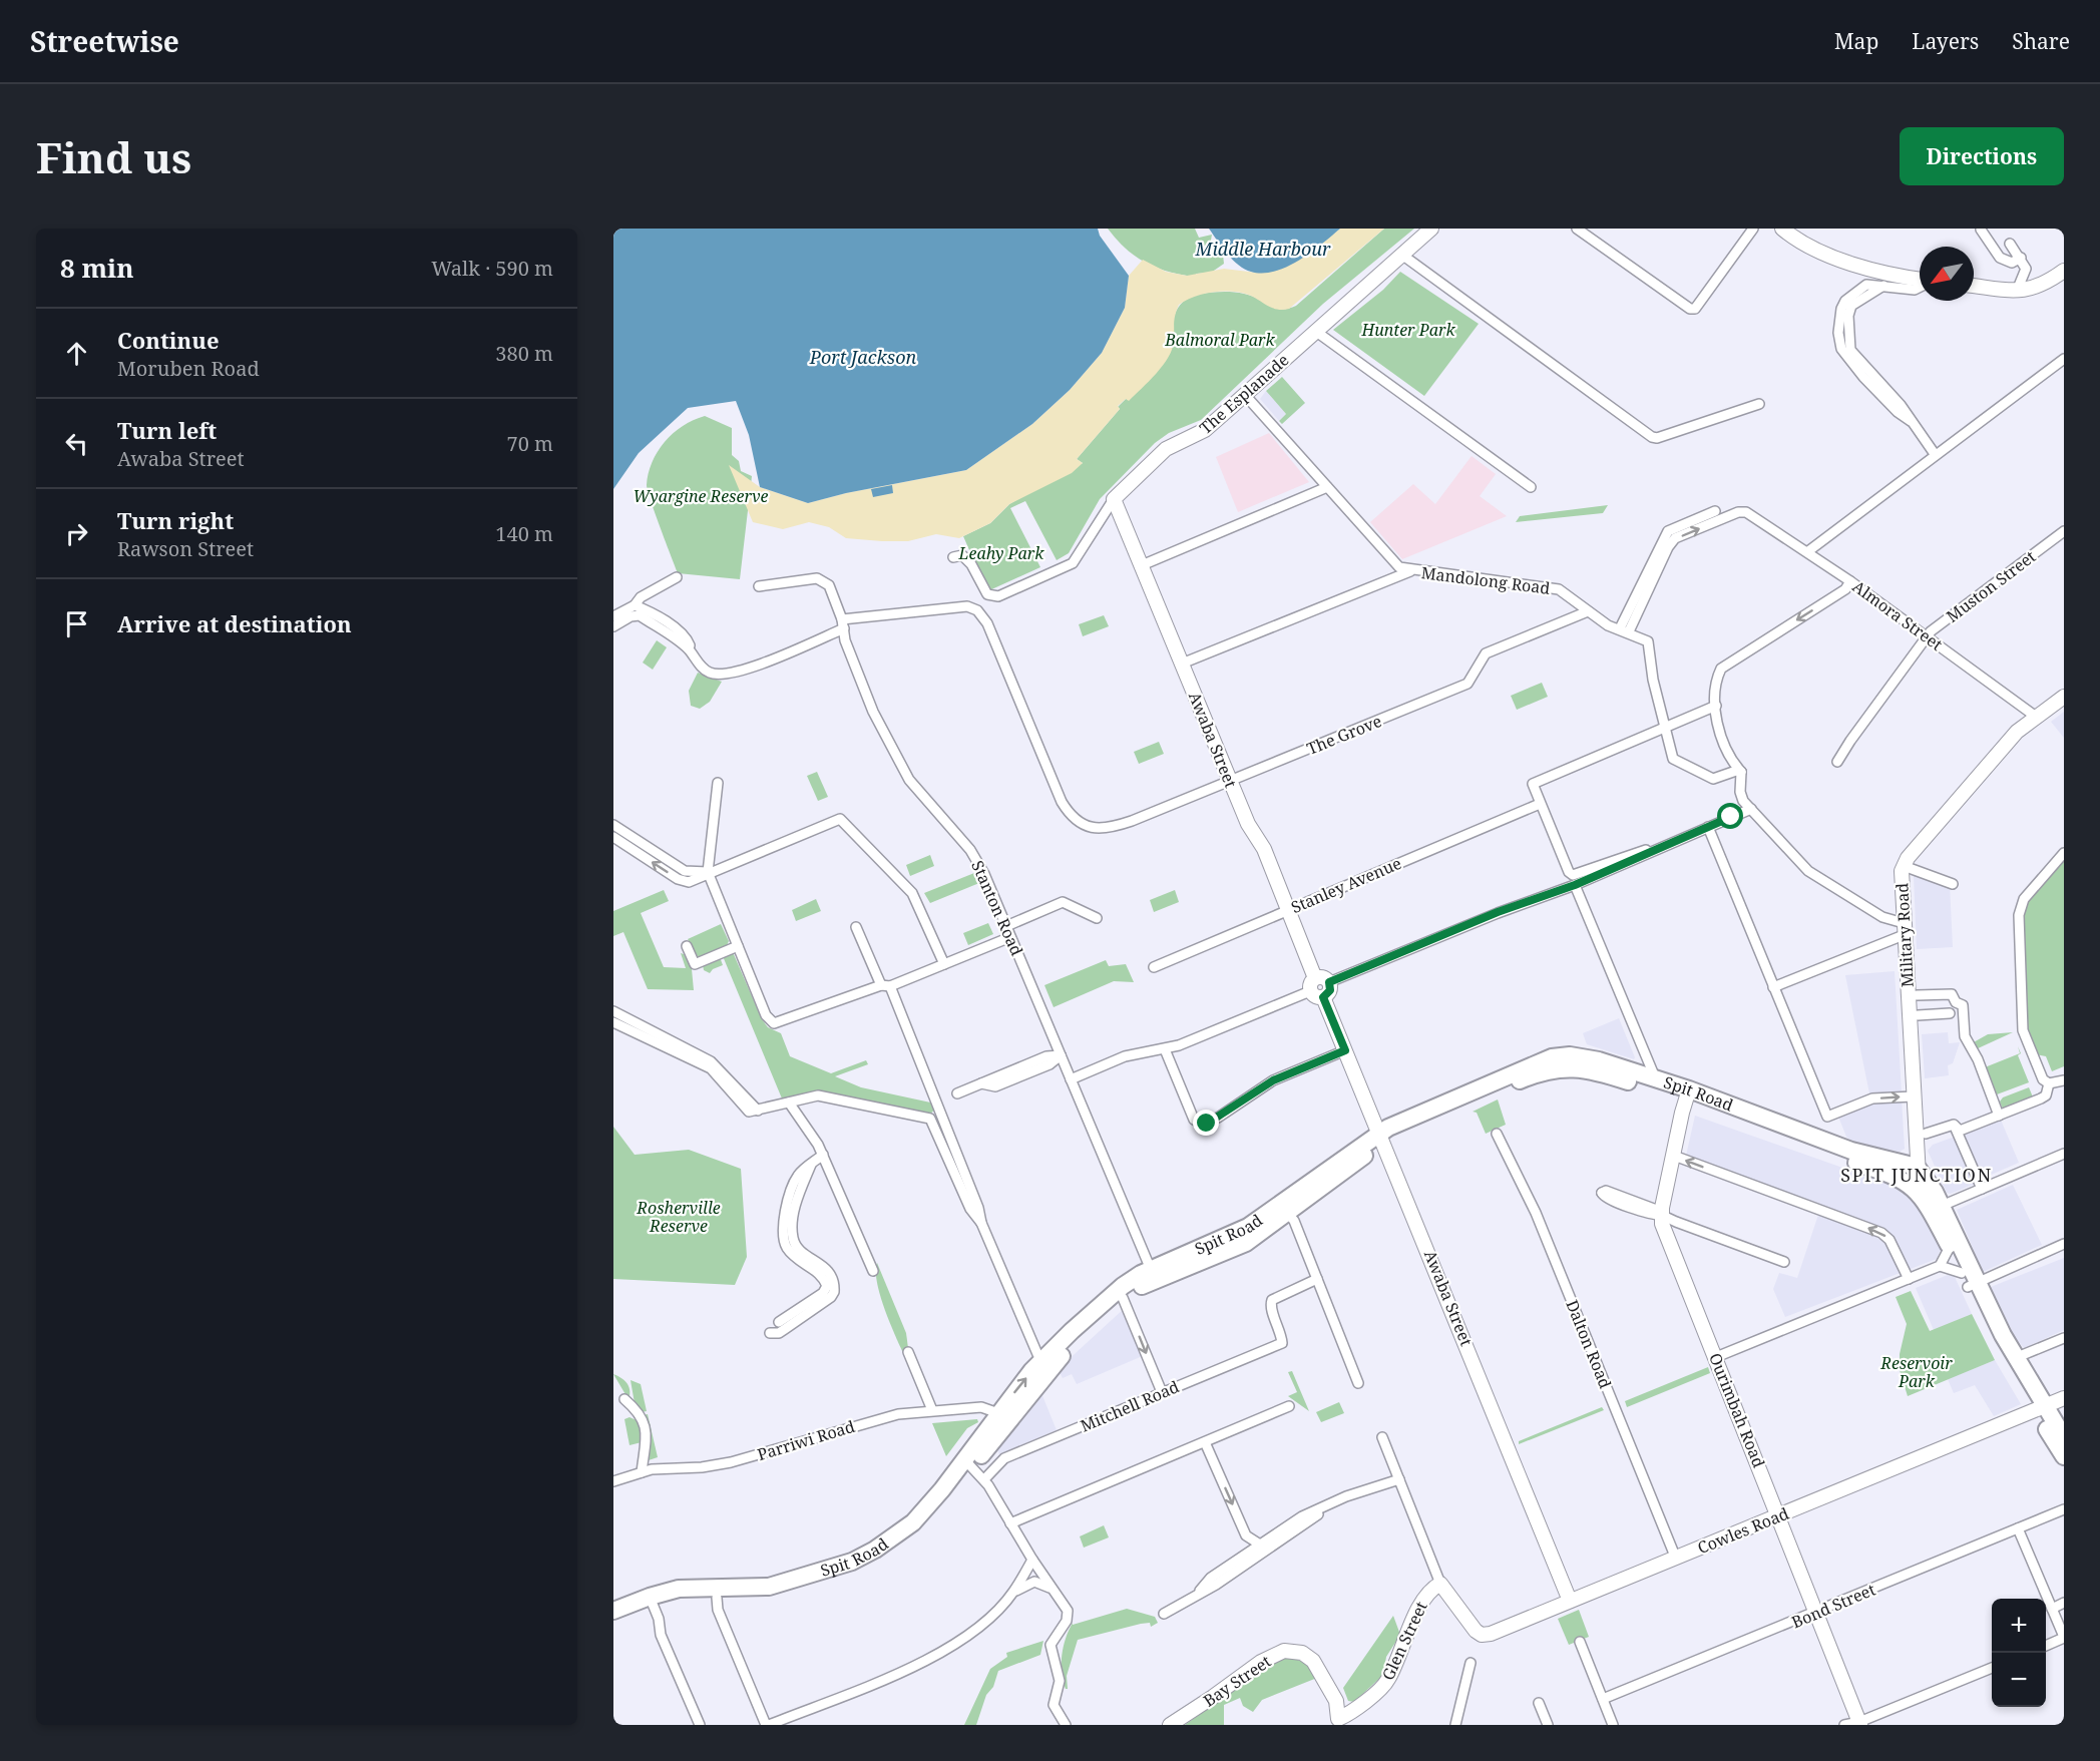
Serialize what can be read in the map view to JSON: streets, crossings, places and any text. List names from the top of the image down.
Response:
{
  "streets": {
    "highway": ["Military Road", "Spit Road"],
    "street": [
      "The Esplanade",
      "Mandolong Road",
      "Muston Street",
      "Almora Street",
      "The Grove",
      "Awaba Street",
      "Stanley Avenue",
      "Stanton Road",
      "Dalton Road",
      "Mitchell Road",
      "Ourimbah Road",
      "Parriwi Road",
      "Cowles Road",
      "Bond Street",
      "Glen Street",
      "Bay Street"
    ]
  },
  "crossings": [
    ["The Esplanade", "Mandolong Road"],
    ["The Esplanade", "Awaba Street"],
    ["Mandolong Road", "Almora Street"],
    ["Mandolong Road", "The Grove"],
    ["Muston Street", "Almora Street"],
    ["Almora Street", "Military Road"],
    ["The Grove", "Awaba Street"],
    ["The Grove", "Stanton Road"],
    ["Awaba Street", "Stanley Avenue"],
    ["Awaba Street", "Spit Road"],
    ["Awaba Street", "Cowles Road"],
    ["Stanton Road", "Spit Road"],
    ["Military Road", "Spit Road"],
    ["Military Road", "Cowles Road"],
    ["Spit Road", "Parriwi Road"],
    ["Dalton Road", "Cowles Road"],
    ["Ourimbah Road", "Cowles Road"],
    ["Ourimbah Road", "Bond Street"],
    ["Cowles Road", "Glen Street"],
    ["Glen Street", "Bay Street"]
  ],
  "districts": ["SPIT JUNCTION"],
  "water": ["Middle Harbour", "Port Jackson"],
  "parks": [
    "Hunter Park",
    "Balmoral Park",
    "Wyargine Reserve",
    "Leahy Park",
    "Rosherville Reserve",
    "Reservoir Park"
  ],
  "north": "bottom left",
  "page": {
    "header": "Streetwise",
    "nav": ["Map", "Layers", "Share"],
    "buttons": "Directions",
    "title": "Find us",
    "heading": ["8 min", "Walk · 590 m"],
    "list": [
      ["Continue", "Moruben Road", "380 m"],
      ["Turn left", "Awaba Street", "70 m"],
      ["Turn right", "Rawson Street", "140 m"],
      "Arrive at destination"
    ],
    "map_buttons": ["+", "−"]
  }
}
